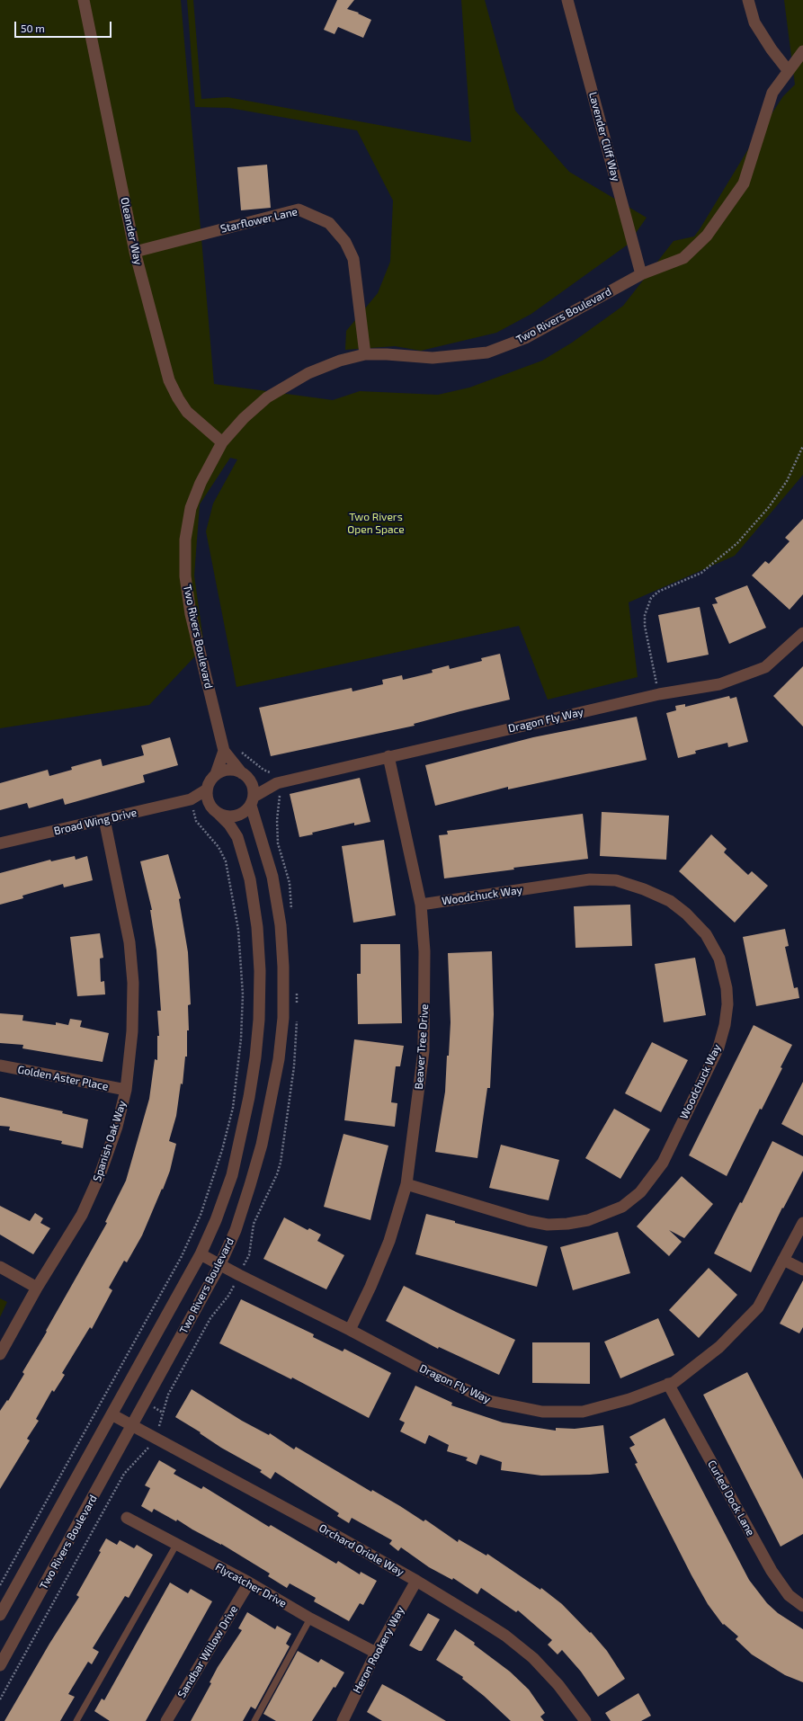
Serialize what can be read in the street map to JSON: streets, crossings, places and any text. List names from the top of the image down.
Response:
{
  "streets": {
    "street": [
      "Lavender Cliff Way",
      "Starflower Lane",
      "Oleander Way",
      "Two Rivers Boulevard",
      "Dragon Fly Way",
      "Broad Wing Drive",
      "Woodchuck Way",
      "Beaver Tree Drive",
      "Golden Aster Place",
      "Spanish Oak Way",
      "Curled Dock Lane",
      "Orchard Oriole Way",
      "Flycatcher Drive",
      "Heron Rookery Way",
      "Sandbar Willow Drive"
    ]
  },
  "crossings": [
    ["Lavender Cliff Way", "Two Rivers Boulevard"],
    ["Starflower Lane", "Oleander Way"],
    ["Starflower Lane", "Two Rivers Boulevard"],
    ["Oleander Way", "Two Rivers Boulevard"],
    ["Two Rivers Boulevard", "Dragon Fly Way"],
    ["Two Rivers Boulevard", "Broad Wing Drive"],
    ["Two Rivers Boulevard", "Orchard Oriole Way"],
    ["Dragon Fly Way", "Broad Wing Drive"],
    ["Dragon Fly Way", "Beaver Tree Drive"],
    ["Dragon Fly Way", "Curled Dock Lane"],
    ["Broad Wing Drive", "Spanish Oak Way"],
    ["Woodchuck Way", "Beaver Tree Drive"],
    ["Golden Aster Place", "Spanish Oak Way"],
    ["Orchard Oriole Way", "Heron Rookery Way"],
    ["Flycatcher Drive", "Heron Rookery Way"],
    ["Flycatcher Drive", "Sandbar Willow Drive"]
  ],
  "parks": ["Two Rivers Open Space"],
  "scale_bar": "50 m"
}
